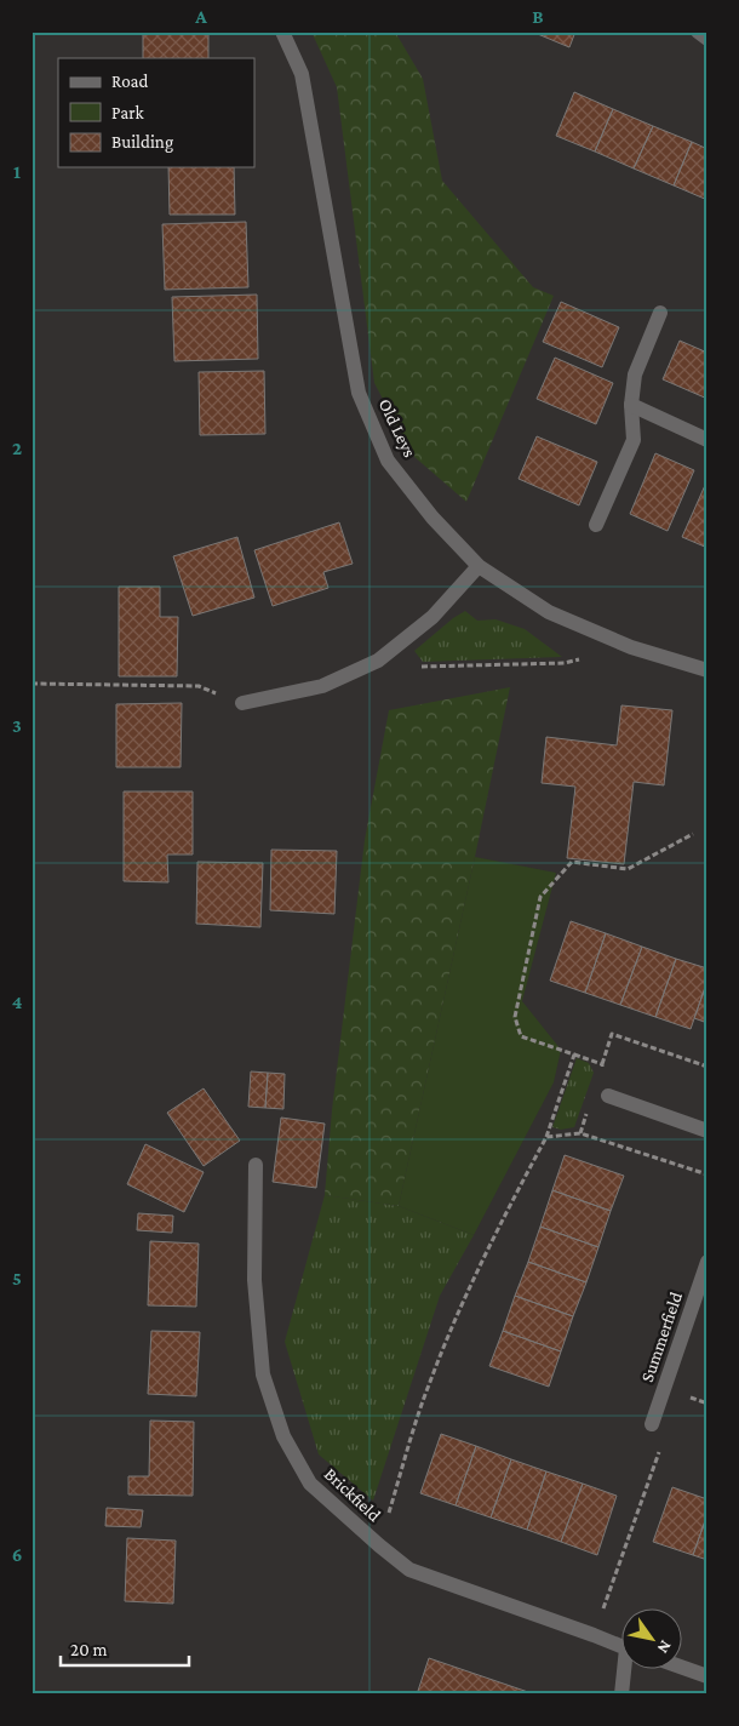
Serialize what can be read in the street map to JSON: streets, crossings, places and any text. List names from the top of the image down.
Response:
{
  "streets": {
    "street": ["Old Leys", "Summerfield", "Brickfield"]
  },
  "legend": ["Road", "Park", "Building"],
  "scale_bar": "20 m",
  "north": "bottom right",
  "grid": {
    "columns": ["A", "B"],
    "rows": [
      "1",
      "2",
      "3",
      "4",
      "5",
      "6"
    ]
  }
}
